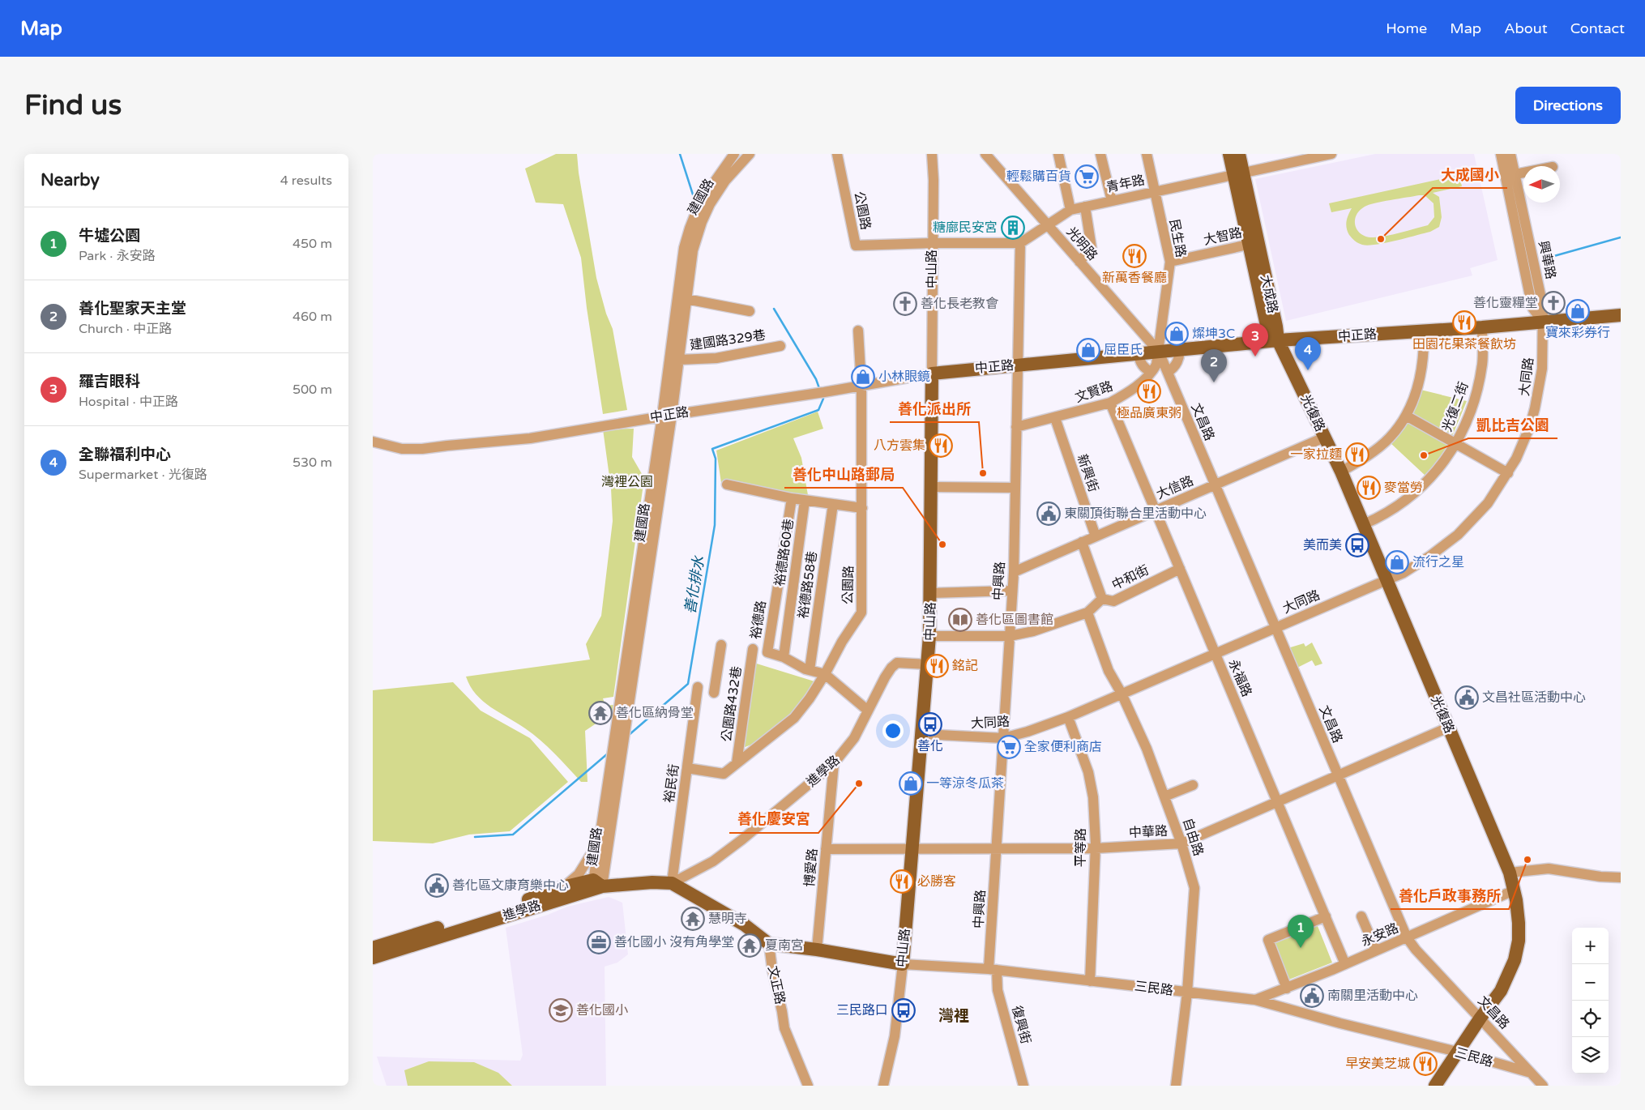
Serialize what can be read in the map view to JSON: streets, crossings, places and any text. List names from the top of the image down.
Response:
{
  "streets": {
    "main road": [
      "中山路",
      "大成路",
      "中正路",
      "光復路",
      "進學路",
      "三民路"
    ],
    "street": [
      "青年路",
      "建國路",
      "公園路",
      "大智路",
      "民生路",
      "光明路",
      "興華路",
      "建國路329巷",
      "大同路",
      "文賢路",
      "光復二街",
      "文昌路",
      "新興街",
      "大信路",
      "裕德路60巷",
      "中和街",
      "中興路",
      "裕德路58巷",
      "裕德路",
      "永福路",
      "公園路432巷",
      "裕民街",
      "中華路",
      "自由路",
      "平等路",
      "博愛路",
      "永安路",
      "文正路",
      "復興街"
    ]
  },
  "crossings": [
    ["青年路", "民生路"],
    ["青年路", "光明路"],
    ["青年路", "大成路"],
    ["青年路", "中興路"],
    ["建國路", "中正路"],
    ["建國路", "建國路329巷"],
    ["建國路", "進學路"],
    ["公園路", "中山路"],
    ["公園路", "中正路"],
    ["公園路", "裕德路"],
    ["公園路", "公園路432巷"],
    ["公園路", "裕民街"],
    ["大智路", "民生路"],
    ["大智路", "大成路"],
    ["民生路", "光明路"],
    ["民生路", "中正路"],
    ["民生路", "文昌路"],
    ["光明路", "中正路"],
    ["光明路", "文昌路"],
    ["興華路", "中正路"],
    ["興華路", "大同路"],
    ["中山路", "中正路"],
    ["中山路", "大同路"],
    ["中山路", "中和街"],
    ["中山路", "進學路"],
    ["中山路", "中華路"],
    ["中山路", "三民路"],
    ["大成路", "中正路"],
    ["大成路", "光復路"],
    ["中正路", "大同路"],
    ["中正路", "光復二街"],
    ["中正路", "光復路"],
    ["中正路", "文昌路"],
    ["中正路", "中興路"],
    ["大同路", "光復路"],
    ["大同路", "文昌路"],
    ["大同路", "中興路"],
    ["大同路", "永福路"],
    ["大同路", "自由路"],
    ["大同路", "平等路"],
    ["文賢路", "新興街"],
    ["文賢路", "中興路"],
    ["文賢路", "永福路"],
    ["光復二街", "光復路"],
    ["光復路", "文昌路"],
    ["光復路", "大信路"],
    ["光復路", "中華路"],
    ["光復路", "永安路"],
    ["光復路", "三民路"],
    ["文昌路", "大信路"],
    ["文昌路", "中華路"],
    ["文昌路", "永安路"],
    ["文昌路", "三民路"],
    ["新興街", "大信路"],
    ["大信路", "中興路"],
    ["大信路", "永福路"],
    ["裕德路60巷", "裕德路"],
    ["中和街", "中興路"],
    ["中和街", "永福路"],
    ["中和街", "自由路"],
    ["中興路", "中華路"],
    ["中興路", "三民路"],
    ["中興路", "復興街"],
    ["裕德路58巷", "裕德路"],
    ["裕德路", "進學路"],
    ["永福路", "中華路"],
    ["永福路", "永安路"],
    ["進學路", "裕民街"],
    ["進學路", "博愛路"],
    ["中華路", "自由路"],
    ["中華路", "平等路"],
    ["中華路", "博愛路"],
    ["自由路", "三民路"],
    ["平等路", "三民路"],
    ["博愛路", "三民路"],
    ["永安路", "三民路"],
    ["文正路", "三民路"],
    ["三民路", "復興街"]
  ],
  "districts": ["灣裡"],
  "water": ["善化排水"],
  "parks": ["灣裡公園"],
  "places": {
    "supermarket": ["輕鬆購百貨", "全家便利商店"],
    "building": ["糖廍民安宮"],
    "other": [
      "大成國小",
      "凱比吉公園",
      "善化派出所",
      "善化中山路郵局",
      "善化慶安宮",
      "善化戶政事務所"
    ],
    "restaurant": [
      "新萬香餐廳",
      "田園花果茶餐飲坊",
      "極品廣東粥",
      "八方雲集",
      "一家拉麵",
      "麥當勞",
      "銘記",
      "必勝客",
      "早安美芝城"
    ],
    "church": ["善化靈糧堂", "善化長老教會"],
    "shop": [
      "寶來彩券行",
      "燦坤3C",
      "屈臣氏",
      "小林眼鏡",
      "流行之星",
      "一等涼冬瓜茶"
    ],
    "public building": [
      "東關頂街聯合里活動中心",
      "文昌社區活動中心",
      "善化區文康育樂中心",
      "南關里活動中心"
    ],
    "bus stop": ["美而美", "善化", "三民路口"],
    "library": ["善化區圖書館"],
    "temple": ["善化區納骨堂", "慧明寺", "夏南宮"],
    "office": ["善化國小 沒有角學堂"],
    "school or university": ["善化國小"]
  },
  "north": "left",
  "page": {
    "header": "Map",
    "nav": [
      "Home",
      "Map",
      "About",
      "Contact"
    ],
    "buttons": "Directions",
    "title": "Find us",
    "heading": ["Nearby", "4 results"],
    "list": [
      {
        "mark": "1",
        "name": "牛墟公園",
        "note": "Park · 永安路",
        "value": "450 m"
      },
      {
        "mark": "2",
        "name": "善化聖家天主堂",
        "note": "Church · 中正路",
        "value": "460 m"
      },
      {
        "mark": "3",
        "name": "羅吉眼科",
        "note": "Hospital · 中正路",
        "value": "500 m"
      },
      {
        "mark": "4",
        "name": "全聯福利中心",
        "note": "Supermarket · 光復路",
        "value": "530 m"
      }
    ],
    "pins": [
      "3",
      "4",
      "2",
      "1"
    ],
    "map_buttons": ["+", "−"]
  }
}
